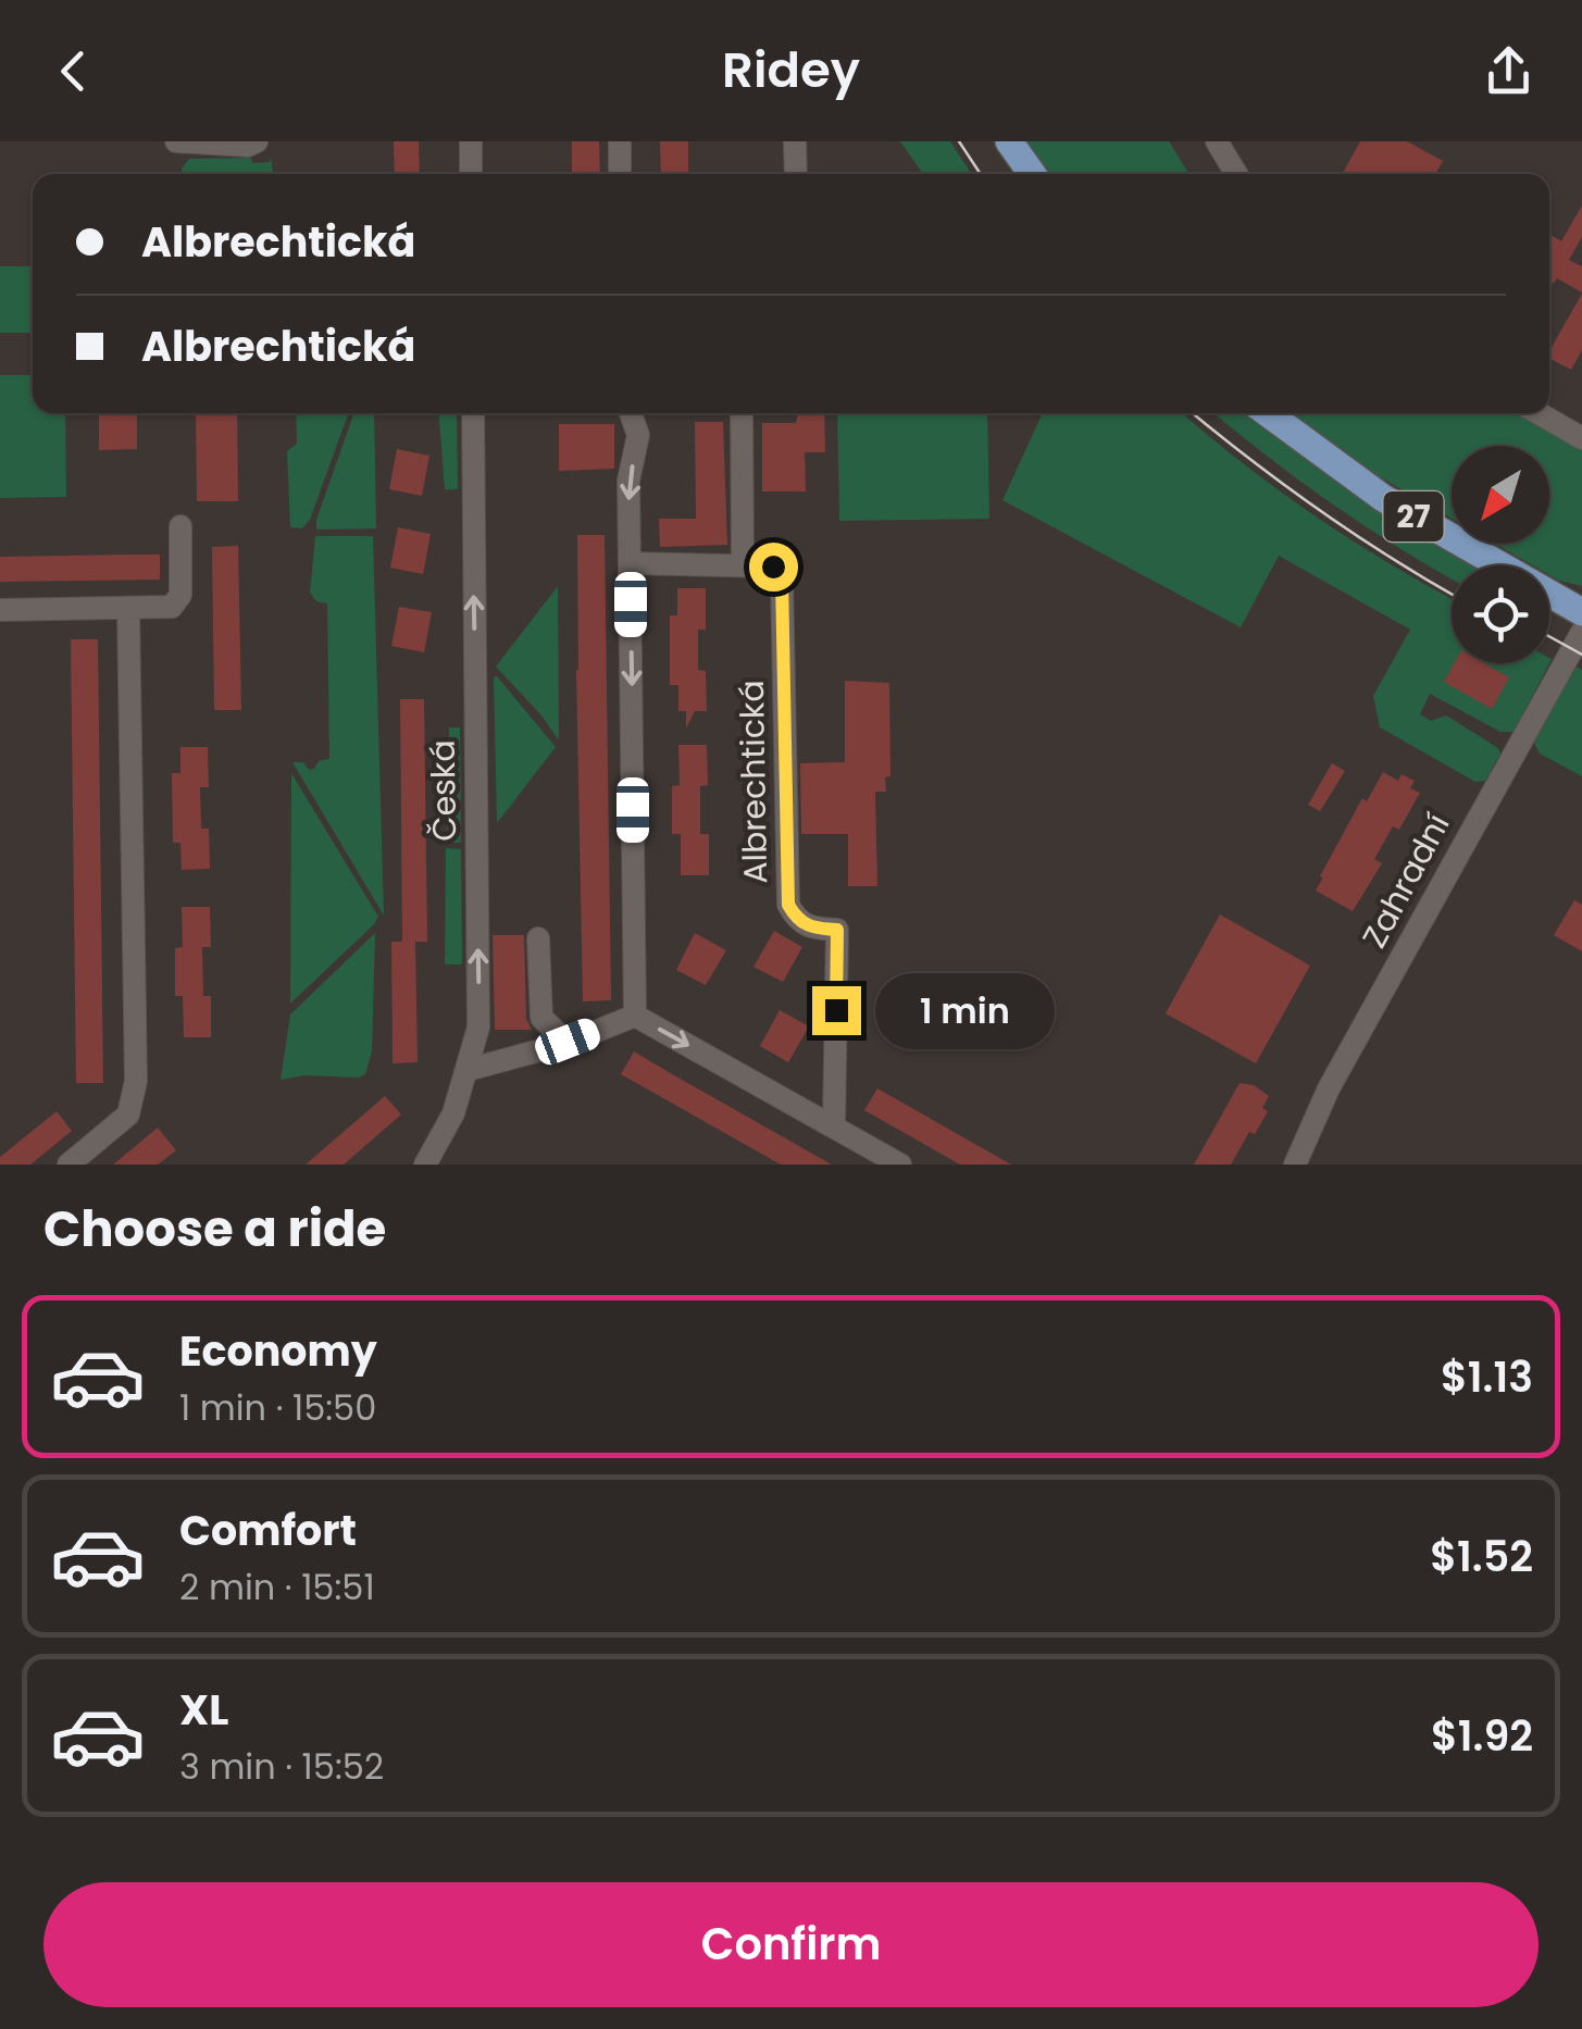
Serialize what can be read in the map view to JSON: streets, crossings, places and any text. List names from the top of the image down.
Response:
{
  "streets": {
    "main road": ["27"],
    "street": ["Albrechtická", "Česká", "Zahradní"]
  },
  "north": "bottom left",
  "page": {
    "header": "Ridey",
    "banner": ["Albrechtická", "Albrechtická"],
    "bubble": "1 min",
    "heading": "Choose a ride",
    "list": [
      {
        "name": "Economy",
        "note": "1 min · 15:50",
        "value": "$1.13"
      },
      {
        "name": "Comfort",
        "note": "2 min · 15:51",
        "value": "$1.52"
      },
      {
        "name": "XL",
        "note": "3 min · 15:52",
        "value": "$1.92"
      }
    ],
    "buttons": "Confirm"
  }
}
